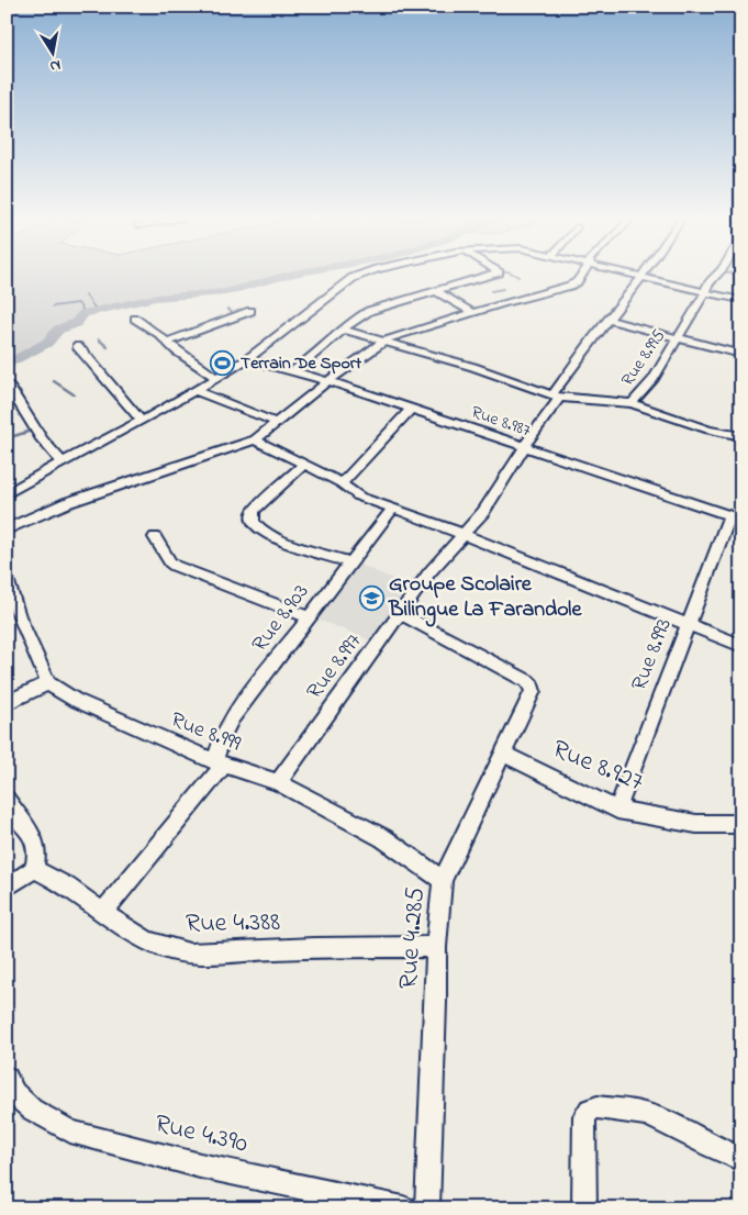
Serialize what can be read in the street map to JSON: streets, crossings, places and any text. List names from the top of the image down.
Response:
{
  "streets": {
    "street": [
      "Rue 8.995",
      "Rue 8.987",
      "Rue 8.903",
      "Rue 8.993",
      "Rue 8.997",
      "Rue 8.999",
      "Rue 8.927",
      "Rue 4.388",
      "Rue 4.285",
      "Rue 4.390"
    ]
  },
  "crossings": [
    ["Rue 8.987", "Rue 8.993"],
    ["Rue 8.987", "Rue 8.997"],
    ["Rue 8.903", "Rue 8.999"],
    ["Rue 8.993", "Rue 8.927"],
    ["Rue 8.997", "Rue 8.999"],
    ["Rue 8.997", "Rue 4.285"],
    ["Rue 8.999", "Rue 4.285"],
    ["Rue 8.927", "Rue 4.285"],
    ["Rue 4.388", "Rue 4.285"]
  ],
  "places": {
    "sports": ["Terrain De Sport"],
    "school or university": ["Groupe Scolaire Bilingue La Farandole"]
  },
  "north": "bottom"
}
